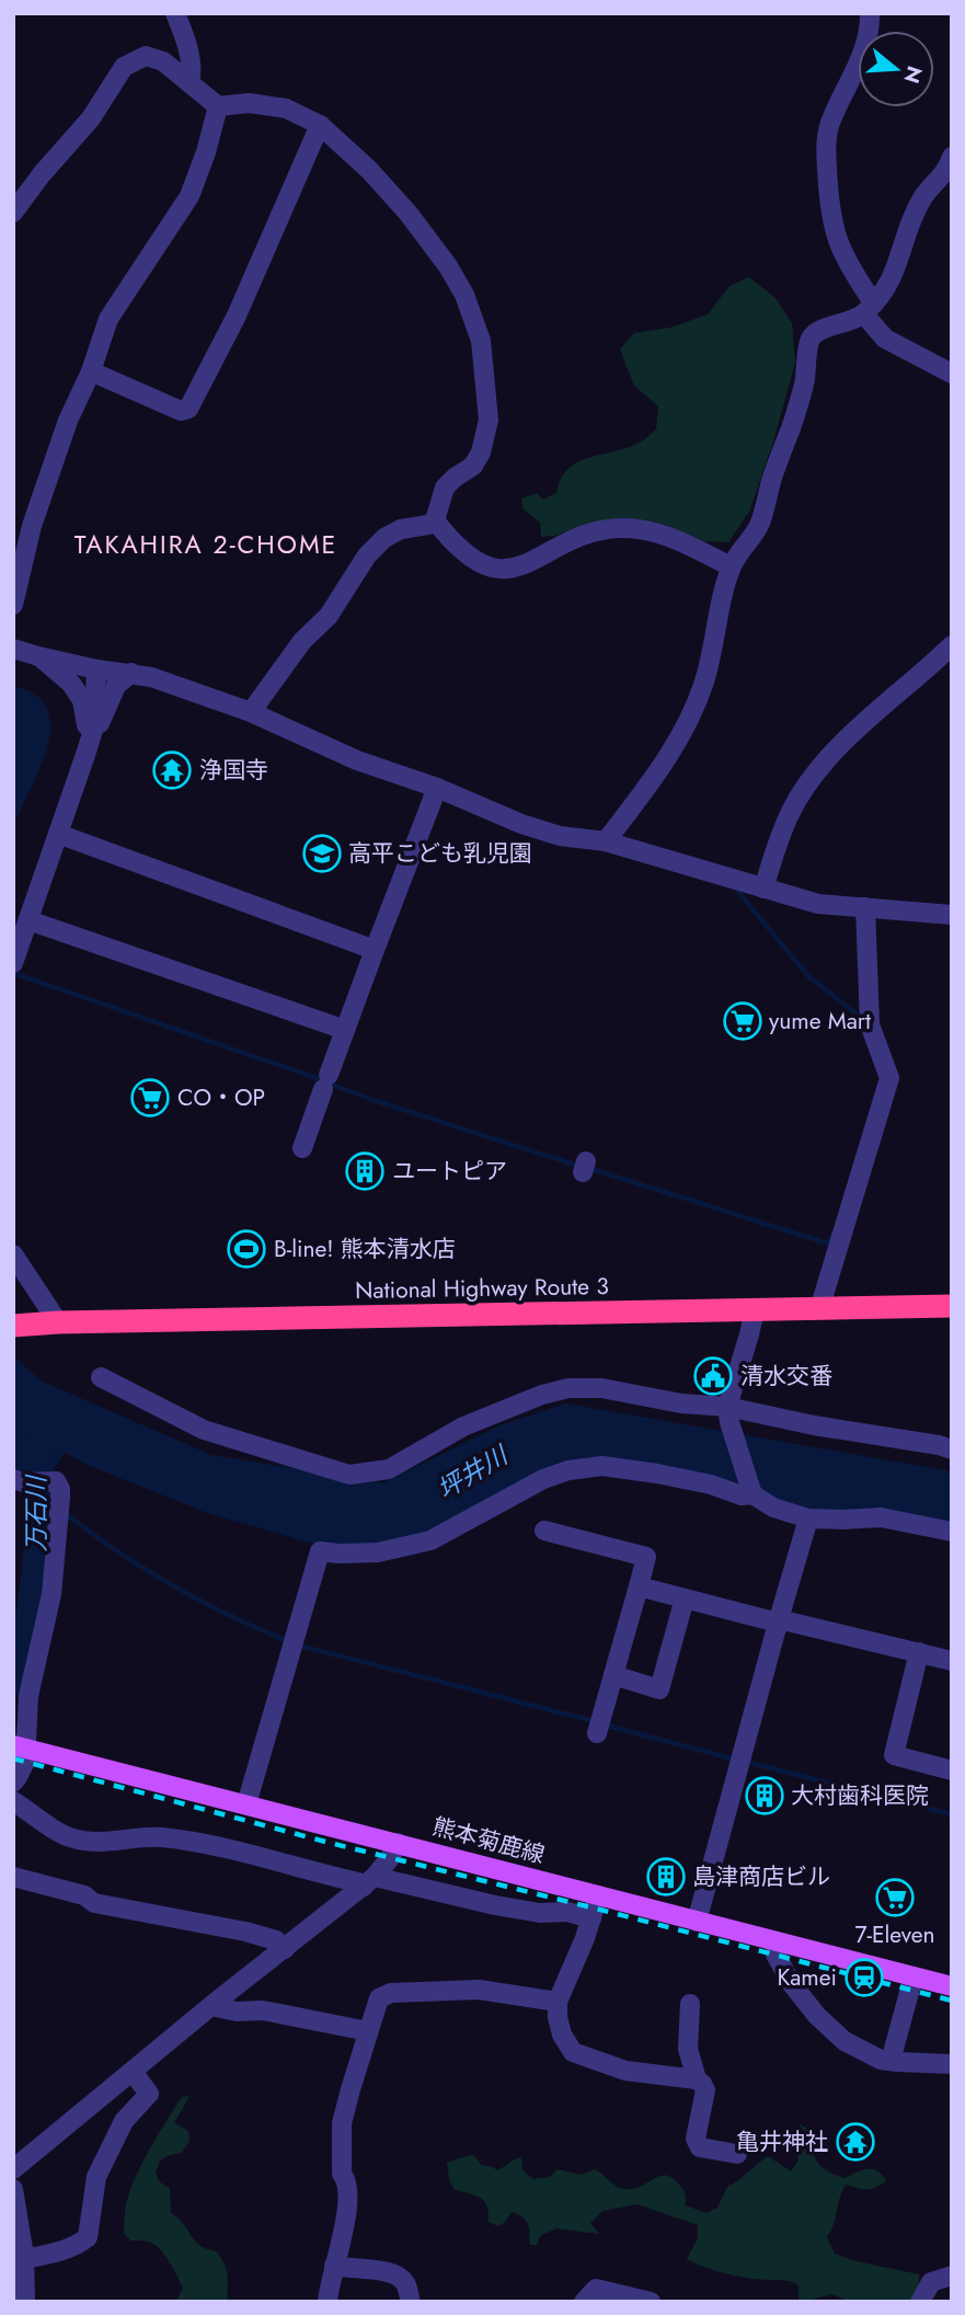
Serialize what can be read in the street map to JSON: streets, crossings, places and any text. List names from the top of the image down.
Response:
{
  "streets": {
    "highway": ["National Highway Route 3"],
    "main road": ["熊本菊鹿線"]
  },
  "districts": ["TAKAHIRA 2-CHOME"],
  "water": ["坪井川", "万石川"],
  "places": {
    "temple": ["浄国寺", "亀井神社"],
    "school or university": ["高平こども乳児園"],
    "supermarket": ["yume Mart", "CO・OP", "7-Eleven"],
    "building": ["ユートピア", "大村歯科医院", "島津商店ビル"],
    "sports": ["B-line! 熊本清水店"],
    "public building": ["清水交番"],
    "station": ["Kamei"]
  },
  "north": "right"
}
